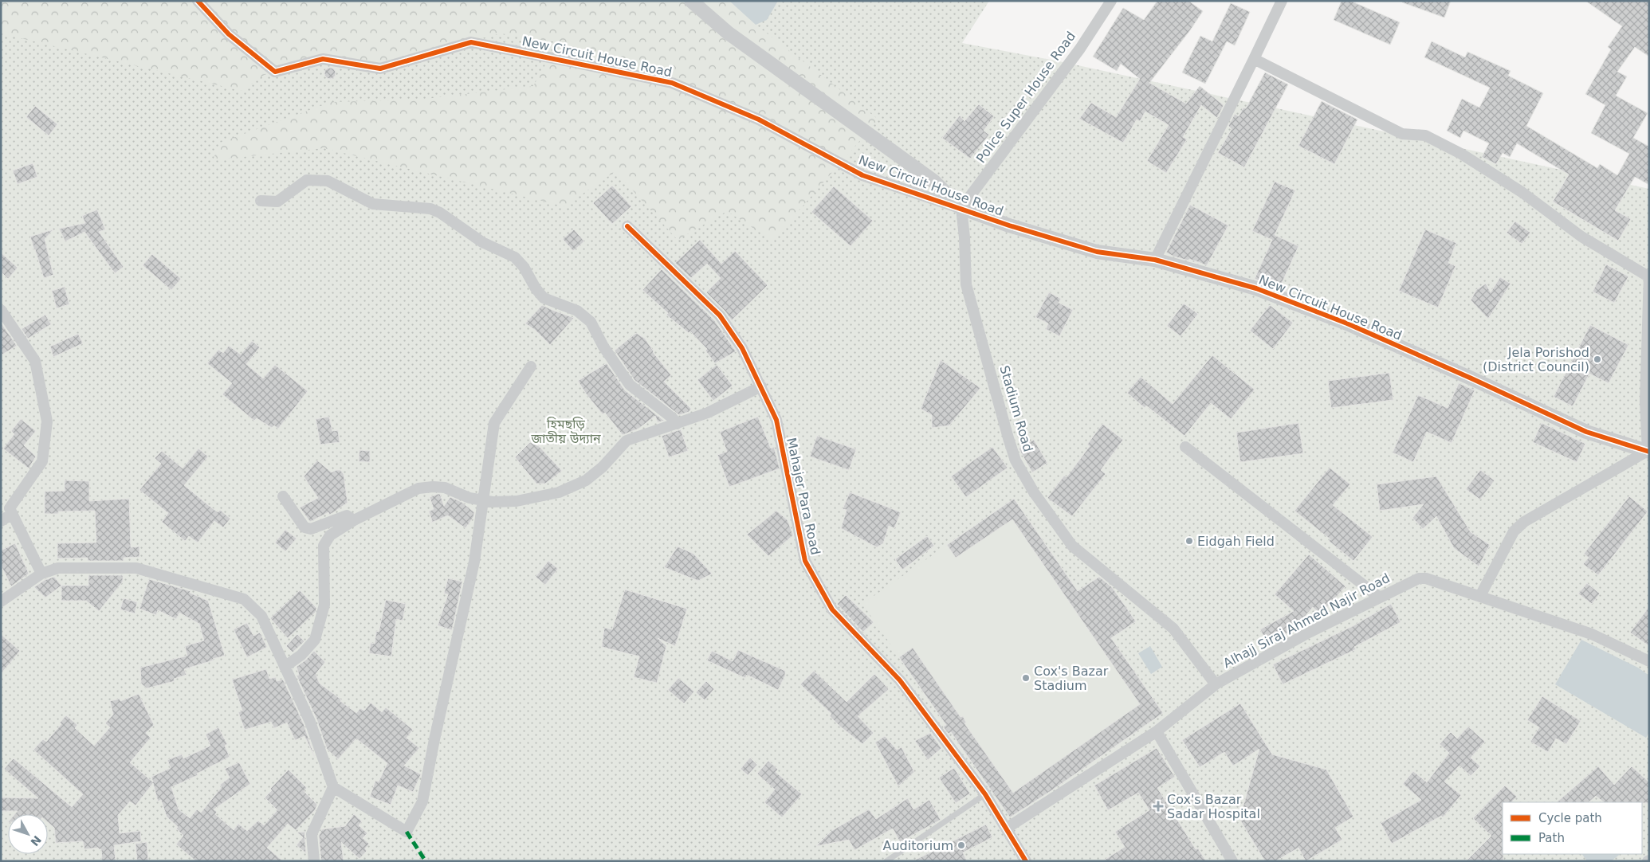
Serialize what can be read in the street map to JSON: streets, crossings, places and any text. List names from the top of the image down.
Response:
{
  "streets": {
    "street": [
      "New Circuit House Road",
      "Police Super House Road",
      "Stadium Road",
      "Mahajer Para Road",
      "Alhajj Siraj Ahmed Najir Road"
    ]
  },
  "crossings": [
    ["New Circuit House Road", "Police Super House Road"],
    ["New Circuit House Road", "Stadium Road"],
    ["Police Super House Road", "Stadium Road"],
    ["Stadium Road", "Alhajj Siraj Ahmed Najir Road"],
    ["Mahajer Para Road", "Alhajj Siraj Ahmed Najir Road"]
  ],
  "parks": ["হিমছড়ি জাতীয় উদ্যান"],
  "places": {
    "other": [
      "Jela Porishod (District Council)",
      "Eidgah Field",
      "Cox's Bazar Stadium",
      "Auditorium"
    ],
    "health": ["Cox's Bazar Sadar Hospital"]
  },
  "legend": ["Cycle path", "Path"],
  "north": "bottom right"
}
